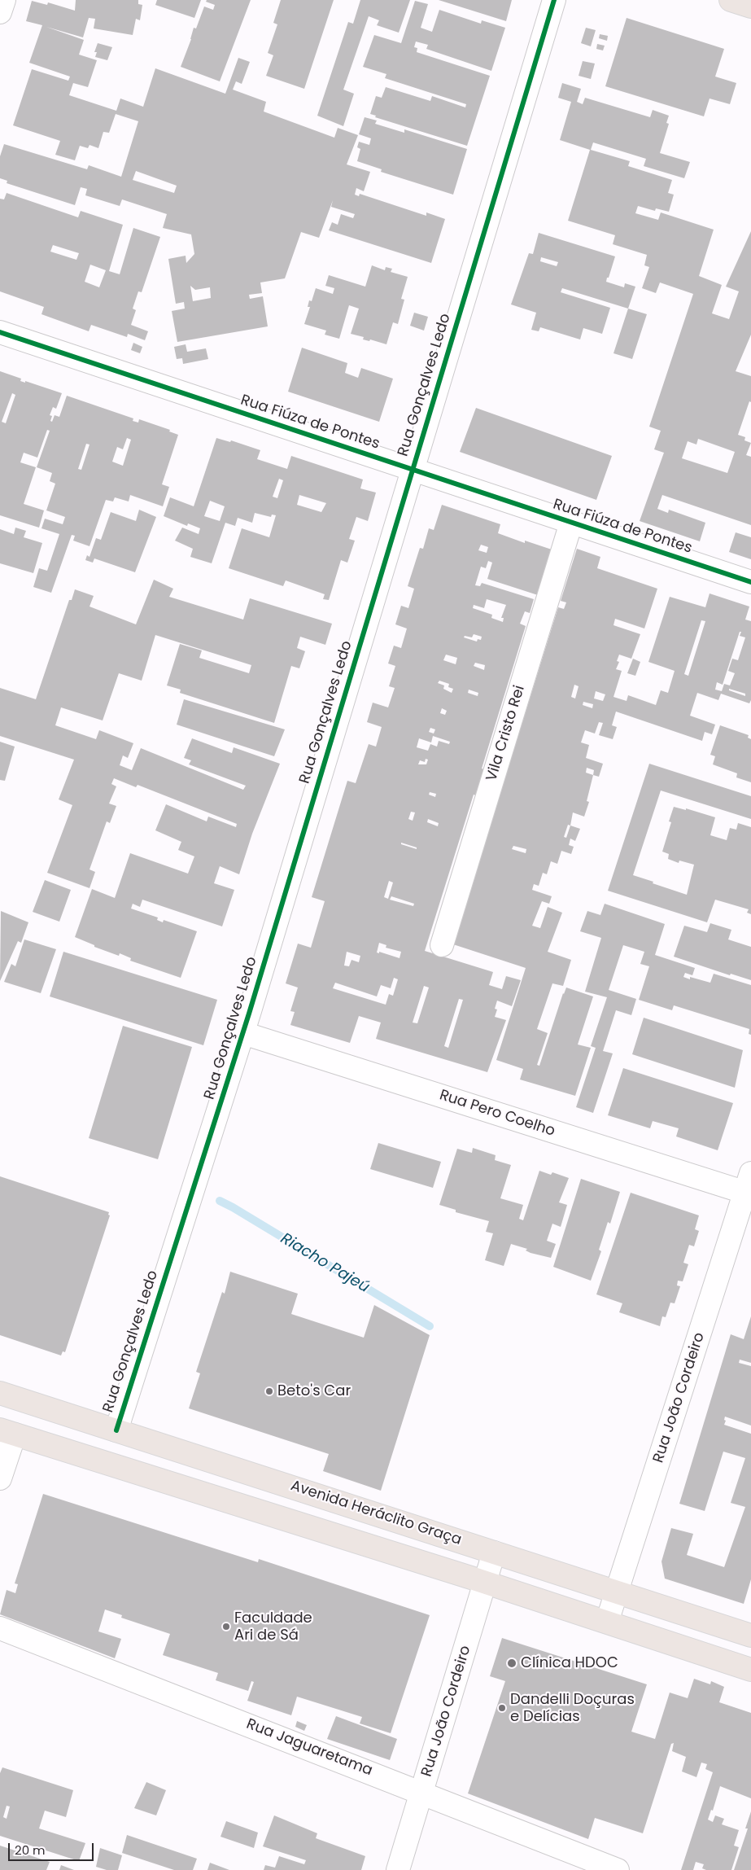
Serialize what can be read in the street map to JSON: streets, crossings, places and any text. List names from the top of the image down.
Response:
{
  "streets": {
    "main road": ["Avenida Heráclito Graça"],
    "street": [
      "Rua Gonçalves Ledo",
      "Rua Fiúza de Pontes",
      "Vila Cristo Rei",
      "Rua Pero Coelho",
      "Rua João Cordeiro",
      "Rua Jaguaretama"
    ]
  },
  "crossings": [
    ["Rua Gonçalves Ledo", "Rua Fiúza de Pontes"],
    ["Rua Gonçalves Ledo", "Rua Pero Coelho"],
    ["Rua Gonçalves Ledo", "Avenida Heráclito Graça"],
    ["Rua Fiúza de Pontes", "Vila Cristo Rei"],
    ["Rua Pero Coelho", "Rua João Cordeiro"],
    ["Rua João Cordeiro", "Avenida Heráclito Graça"],
    ["Rua João Cordeiro", "Rua Jaguaretama"]
  ],
  "water": ["Riacho Pajeú"],
  "places": [
    "Beto's Car",
    "Faculdade Ari de Sá",
    "Clínica HDOC",
    "Dandelli Doçuras e Delícias"
  ],
  "scale_bar": "20 m"
}
